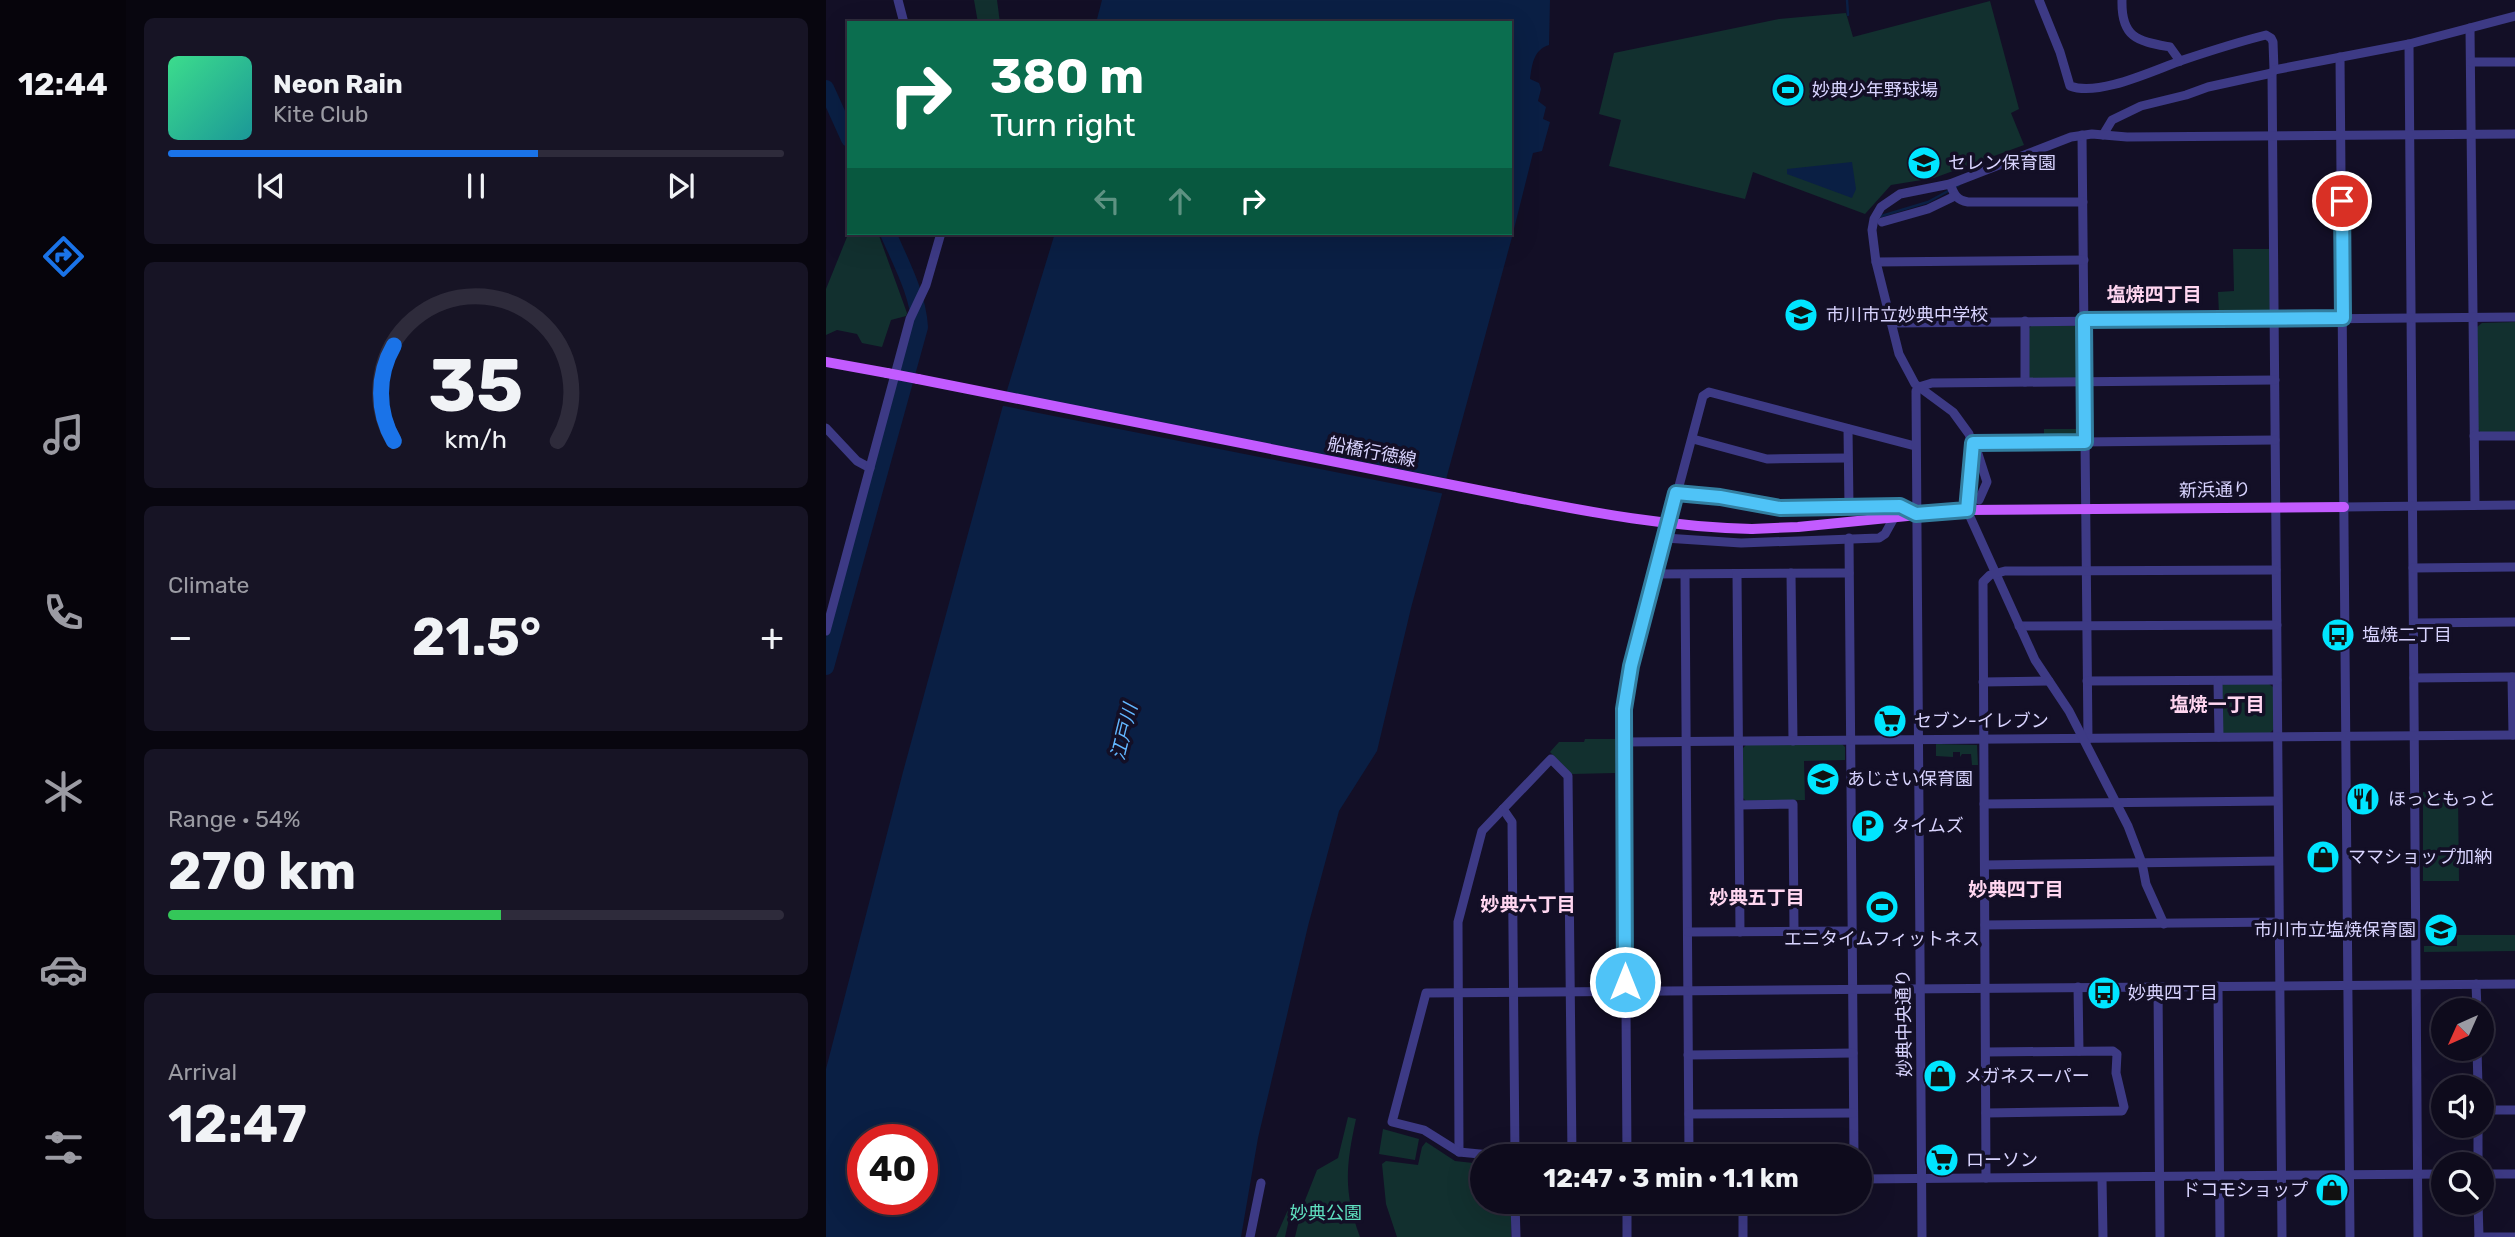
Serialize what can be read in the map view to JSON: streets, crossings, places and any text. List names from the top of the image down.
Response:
{
  "streets": {
    "main road": ["船橋行徳線", "新浜通り"],
    "street": ["妙典中央通り"]
  },
  "crossings": [
    ["船橋行徳線", "新浜通り"],
    ["船橋行徳線", "妙典中央通り"],
    ["新浜通り", "妙典中央通り"]
  ],
  "districts": [
    "塩焼四丁目",
    "塩焼一丁目",
    "妙典四丁目",
    "妙典五丁目",
    "妙典六丁目"
  ],
  "water": ["江戸川"],
  "parks": ["妙典公園"],
  "places": {
    "sports": ["妙典少年野球場", "エニタイムフィットネス"],
    "school or university": [
      "セレン保育園",
      "市川市立妙典中学校",
      "あじさい保育園",
      "市川市立塩焼保育園"
    ],
    "bus stop": ["塩焼二丁目", "妙典四丁目"],
    "supermarket": ["セブン-イレブン", "ローソン"],
    "restaurant": ["ほっともっと"],
    "parking": ["タイムズ"],
    "shop": ["ママショップ加納", "メガネスーパー", "ドコモショップ"]
  },
  "north": "bottom left",
  "page": {
    "tabs": "12:44",
    "turn": ["380 m", "Turn right"],
    "song": ["Neon Rain", "Kite Club"],
    "tile": [
      "Climate",
      ["Range · 54%", "270 km"],
      ["Arrival", "12:47"]
    ],
    "heat": ["−", "21.5°", "+"],
    "limit": "40",
    "trip": "12:47 · 3 min · 1.1 km",
    "gauge": ["35", "km/h"]
  }
}
